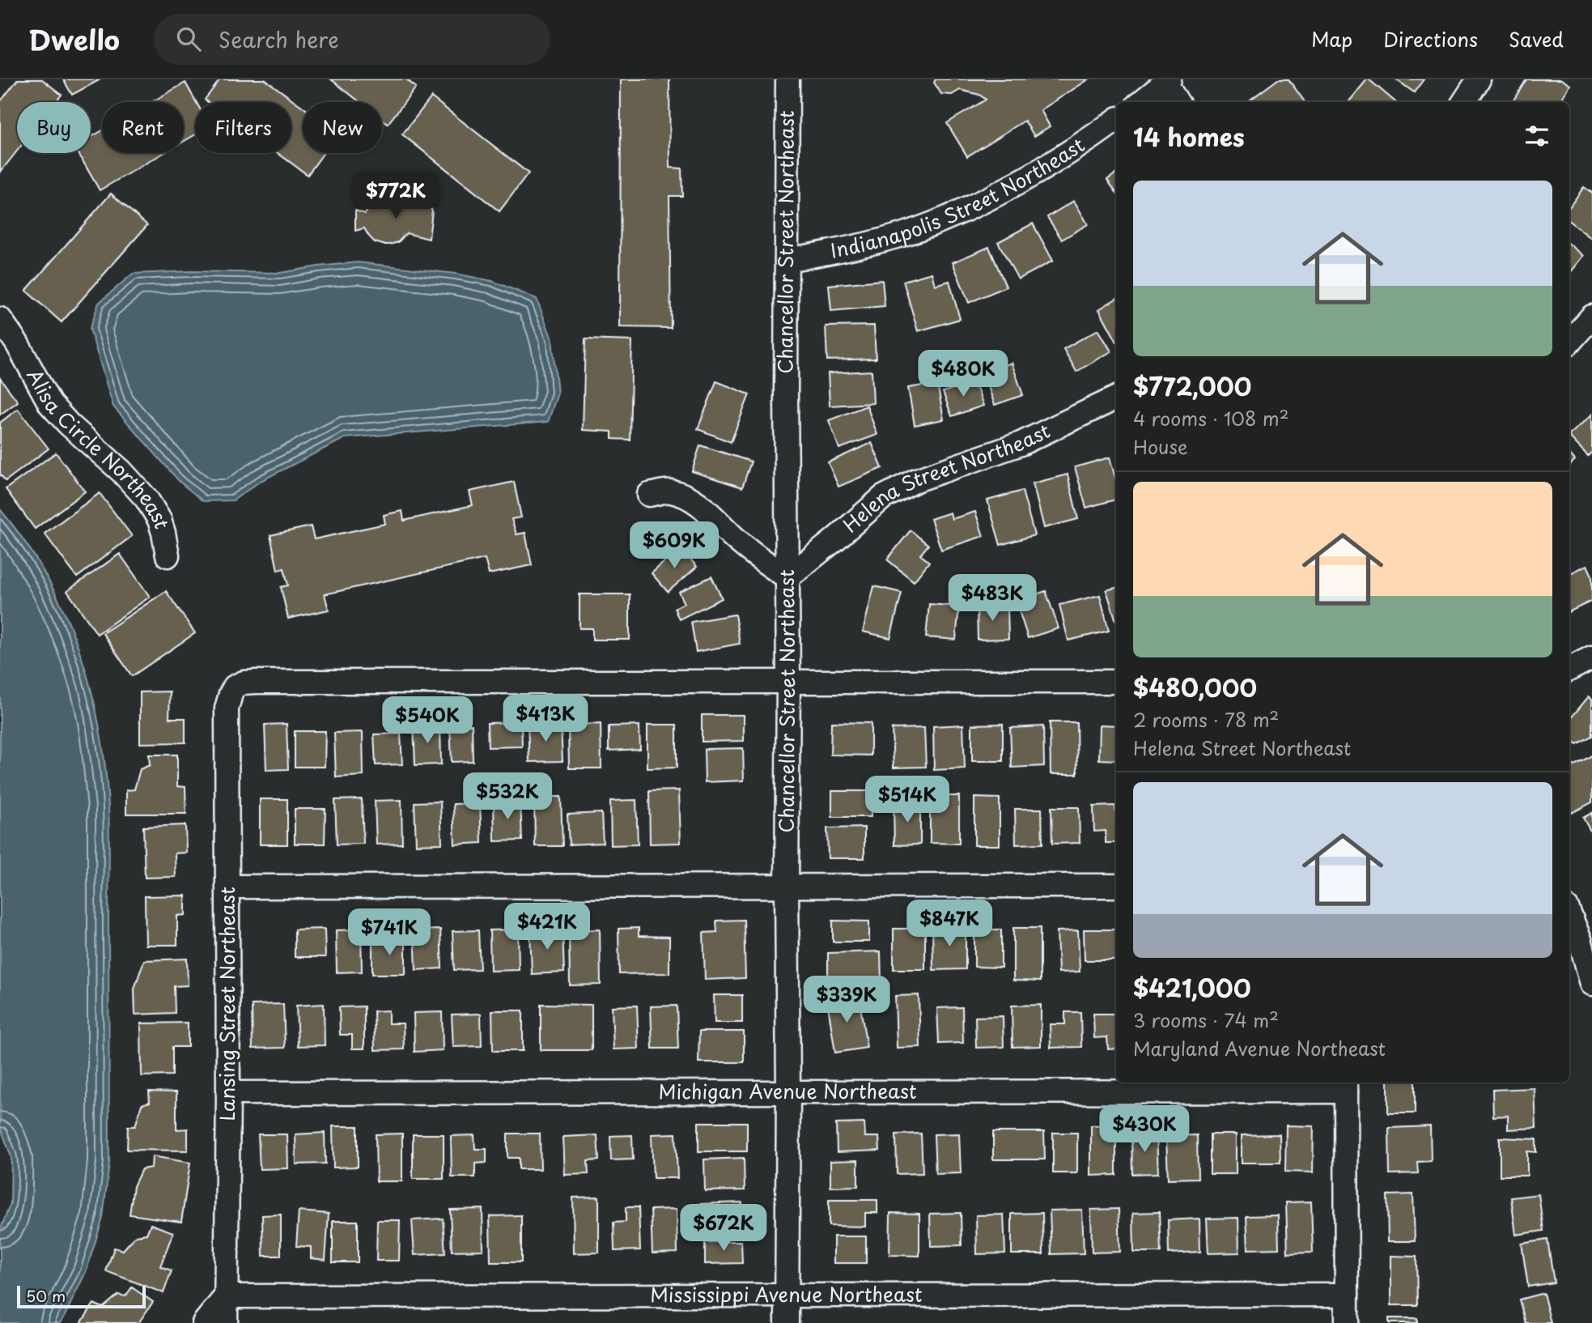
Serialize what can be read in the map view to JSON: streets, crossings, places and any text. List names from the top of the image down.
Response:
{
  "streets": {
    "street": [
      "Indianapolis Street Northeast",
      "Chancellor Street Northeast",
      "Alisa Circle Northeast",
      "Helena Street Northeast",
      "Lansing Street Northeast",
      "Michigan Avenue Northeast",
      "Mississippi Avenue Northeast"
    ]
  },
  "crossings": [
    ["Indianapolis Street Northeast", "Chancellor Street Northeast"],
    ["Chancellor Street Northeast", "Helena Street Northeast"],
    ["Chancellor Street Northeast", "Lansing Street Northeast"],
    ["Chancellor Street Northeast", "Michigan Avenue Northeast"],
    ["Chancellor Street Northeast", "Mississippi Avenue Northeast"],
    ["Lansing Street Northeast", "Michigan Avenue Northeast"],
    ["Lansing Street Northeast", "Mississippi Avenue Northeast"]
  ],
  "scale_bar": "50 m",
  "page": {
    "header": "Dwello",
    "search": "Search here",
    "nav": ["Map", "Directions", "Saved"],
    "chip": [
      "Buy",
      "Rent",
      "Filters",
      "New"
    ],
    "heading": "14 homes",
    "list": [
      {
        "name": "$772,000",
        "note": "4 rooms · 108 m² · House"
      },
      {
        "name": "$480,000",
        "note": "2 rooms · 78 m² · Helena Street Northeast"
      },
      {
        "name": "$421,000",
        "note": "3 rooms · 74 m² · Maryland Avenue Northeast"
      }
    ],
    "price": [
      "$772K",
      "$480K",
      "$609K",
      "$483K",
      "$413K",
      "$540K",
      "$532K",
      "$514K",
      "$847K",
      "$421K",
      "$741K",
      "$339K",
      "$430K",
      "$672K"
    ],
    "scale": "50 m"
  }
}
